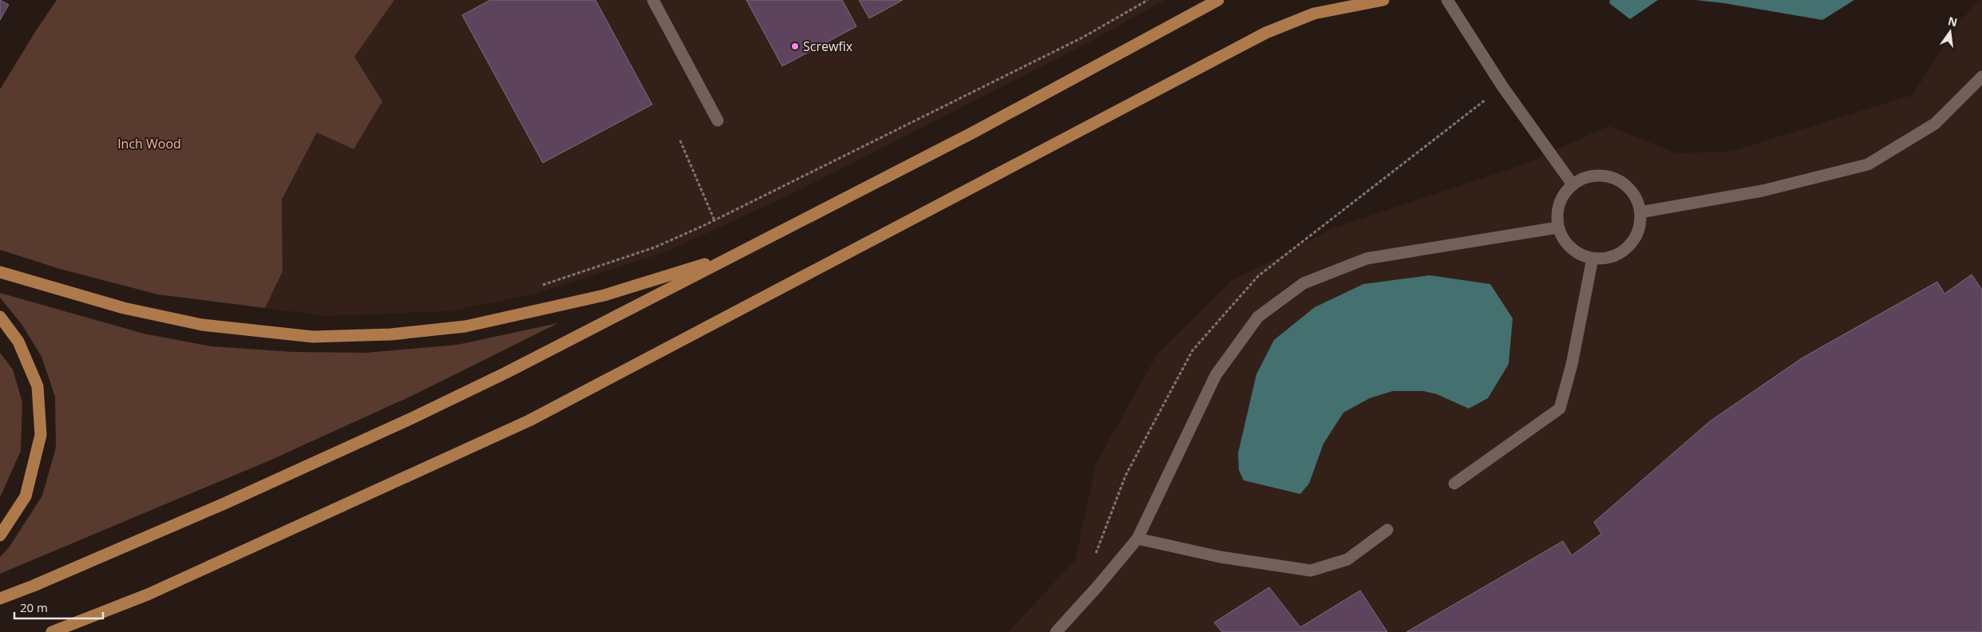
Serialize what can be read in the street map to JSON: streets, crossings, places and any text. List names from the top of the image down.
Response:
{
  "parks": ["Inch Wood"],
  "places": ["Screwfix"],
  "scale_bar": "20 m",
  "north": "top"
}
